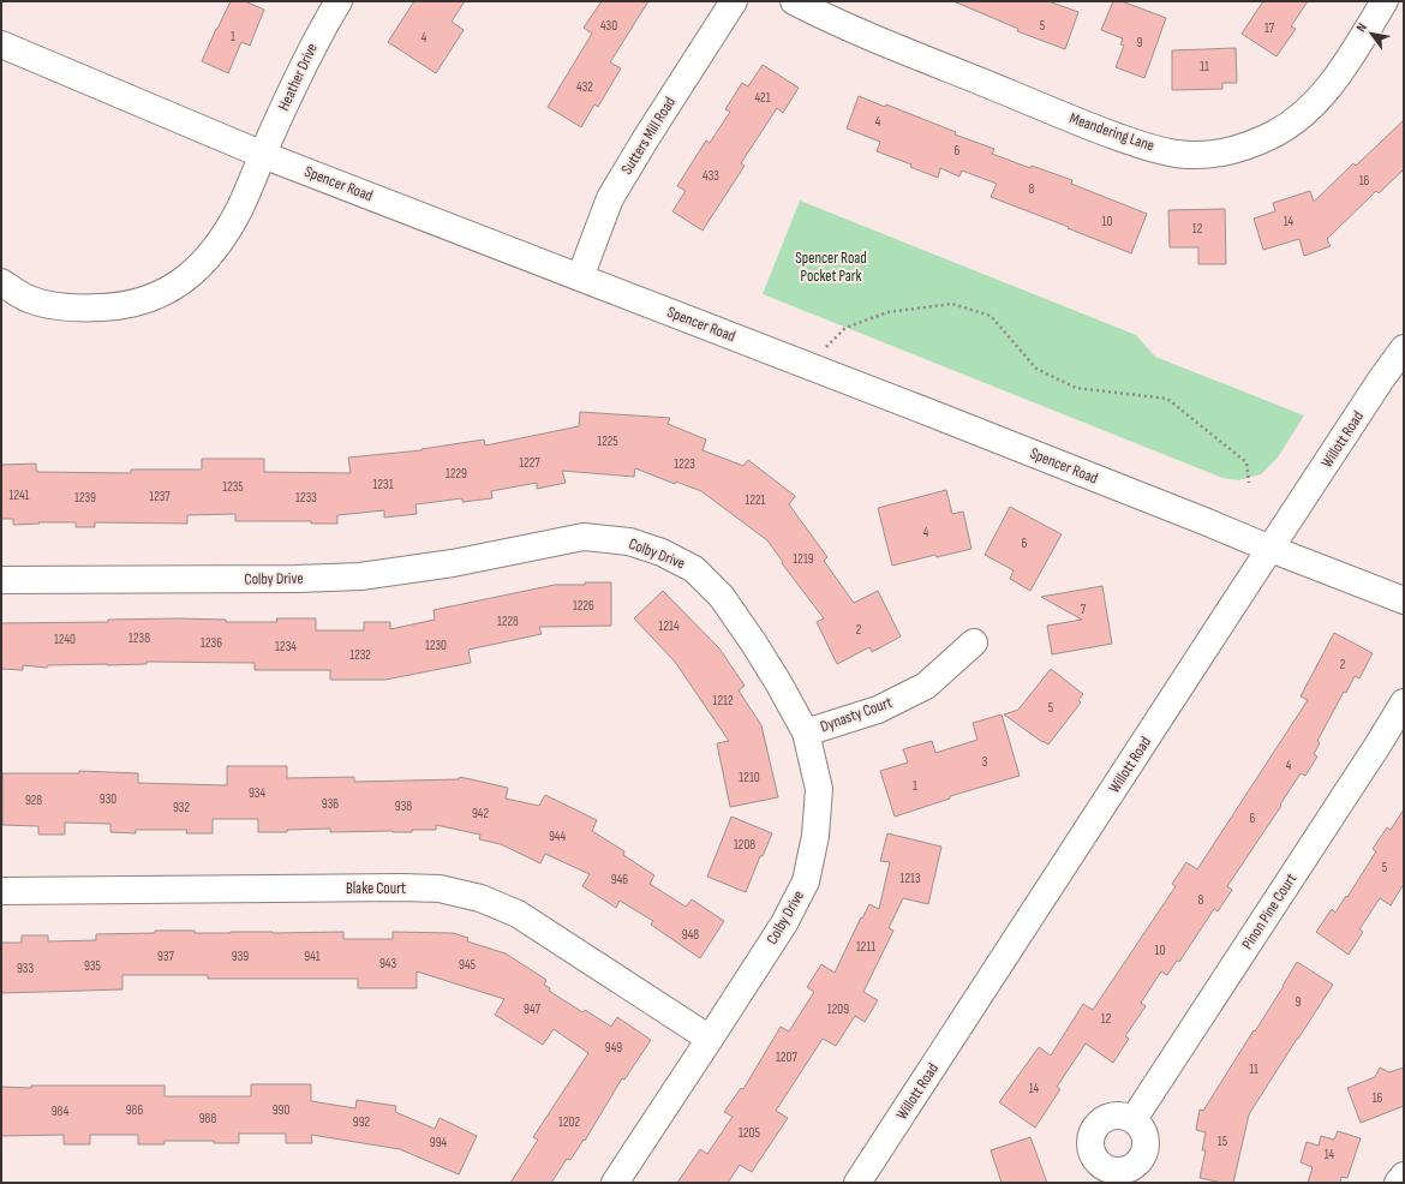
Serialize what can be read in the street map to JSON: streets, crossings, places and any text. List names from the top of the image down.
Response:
{
  "streets": {
    "street": [
      "Heather Drive",
      "Meandering Lane",
      "Sutters Mill Road",
      "Spencer Road",
      "Willott Road",
      "Colby Drive",
      "Dynasty Court",
      "Blake Court",
      "Pinon Pine Court"
    ]
  },
  "crossings": [
    ["Heather Drive", "Spencer Road"],
    ["Sutters Mill Road", "Spencer Road"],
    ["Spencer Road", "Willott Road"],
    ["Colby Drive", "Dynasty Court"],
    ["Colby Drive", "Blake Court"]
  ],
  "parks": ["Spencer Road Pocket Park"],
  "house_numbers": [
    "430",
    "5",
    "17",
    "1",
    "4",
    "9",
    "11",
    "432",
    "421",
    "4",
    "6",
    "433",
    "16",
    "8",
    "10",
    "14",
    "12",
    "1225",
    "1227",
    "1223",
    "1229",
    "1231",
    "1235",
    "1241",
    "1237",
    "1239",
    "1233",
    "1221",
    "4",
    "6",
    "1219",
    "1226",
    "7",
    "1228",
    "1214",
    "2",
    "1238",
    "1240",
    "1236",
    "1230",
    "1234",
    "1232",
    "2",
    "1212",
    "5",
    "3",
    "4",
    "1210",
    "1",
    "934",
    "930",
    "928",
    "936",
    "938",
    "932",
    "942",
    "6",
    "944",
    "1208",
    "5",
    "1213",
    "946",
    "8",
    "948",
    "1211",
    "10",
    "937",
    "939",
    "941",
    "943",
    "945",
    "935",
    "933",
    "9",
    "947",
    "1209",
    "12",
    "949",
    "1207",
    "11",
    "14",
    "16",
    "986",
    "990",
    "984",
    "988",
    "992",
    "1202",
    "1205",
    "15",
    "994",
    "14"
  ],
  "north": "top left"
}
